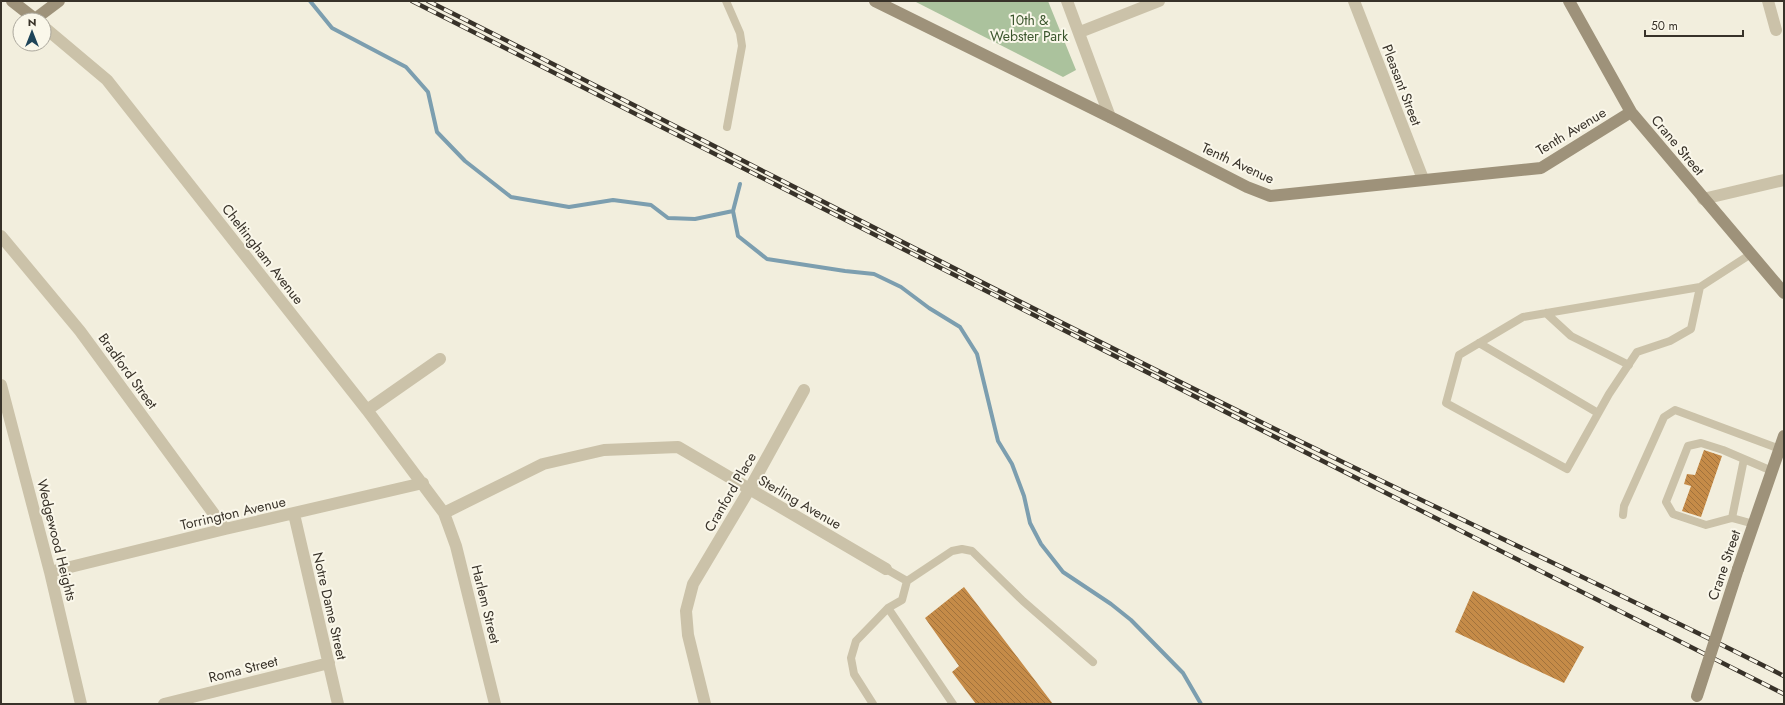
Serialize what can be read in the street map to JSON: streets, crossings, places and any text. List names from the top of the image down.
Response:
{
  "streets": {
    "street": [
      "Pleasant Street",
      "Tenth Avenue",
      "Crane Street",
      "Cheltingham Avenue",
      "Bradford Street",
      "Cranford Place",
      "Sterling Avenue",
      "Torrington Avenue",
      "Wedgewood Heights",
      "Harlem Street",
      "Notre Dame Street",
      "Roma Street"
    ]
  },
  "crossings": [
    ["Pleasant Street", "Tenth Avenue"],
    ["Tenth Avenue", "Crane Street"],
    ["Cheltingham Avenue", "Sterling Avenue"],
    ["Cheltingham Avenue", "Torrington Avenue"],
    ["Cheltingham Avenue", "Harlem Street"],
    ["Bradford Street", "Torrington Avenue"],
    ["Cranford Place", "Sterling Avenue"],
    ["Sterling Avenue", "Harlem Street"],
    ["Torrington Avenue", "Wedgewood Heights"],
    ["Torrington Avenue", "Notre Dame Street"],
    ["Notre Dame Street", "Roma Street"]
  ],
  "parks": ["10th & Webster Park"],
  "scale_bar": "50 m",
  "north": "top"
}
